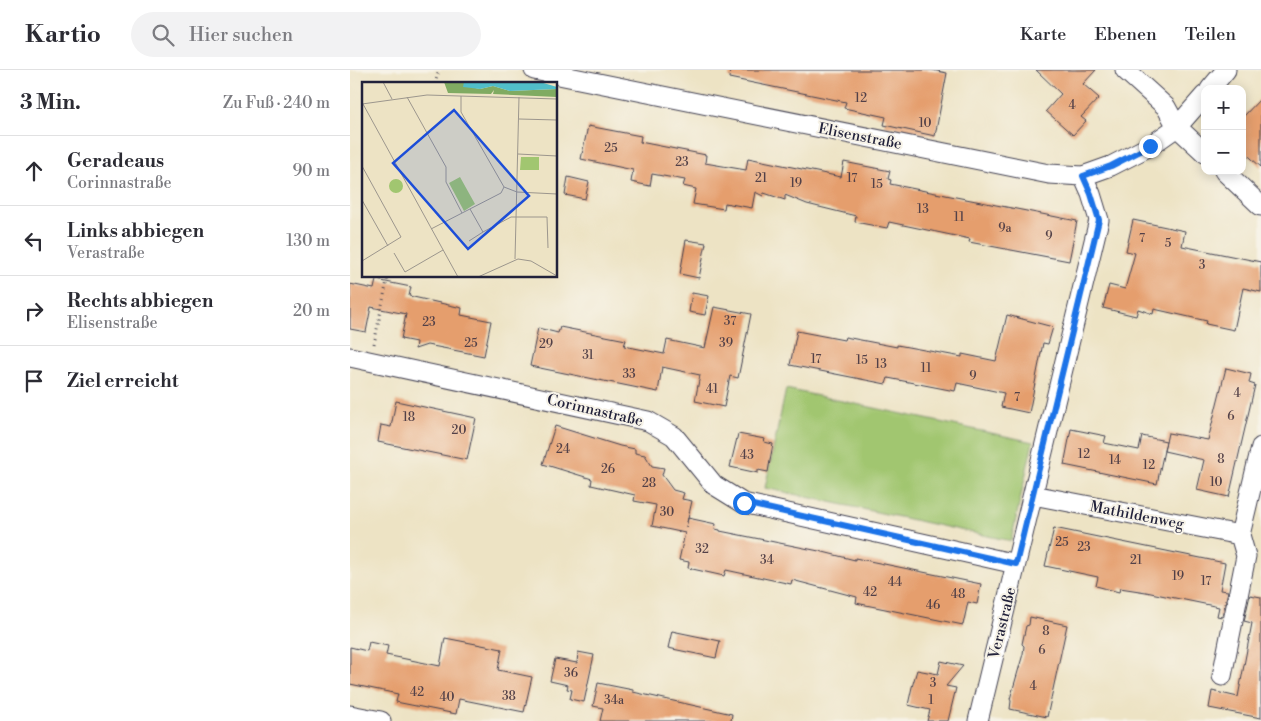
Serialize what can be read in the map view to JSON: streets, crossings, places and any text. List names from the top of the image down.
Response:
{
  "streets": {
    "street": [
      "Elisenstraße",
      "Corinnastraße",
      "Mathildenweg",
      "Verastraße"
    ]
  },
  "crossings": [
    ["Elisenstraße", "Verastraße"],
    ["Corinnastraße", "Verastraße"],
    ["Mathildenweg", "Verastraße"]
  ],
  "house_numbers": [
    "12",
    "4",
    "10",
    "25",
    "23",
    "21",
    "17",
    "19",
    "15",
    "13",
    "11",
    "9a",
    "9",
    "7",
    "5",
    "3",
    "37",
    "23",
    "25",
    "39",
    "29",
    "31",
    "17",
    "15",
    "13",
    "11",
    "33",
    "9",
    "41",
    "4",
    "7",
    "6",
    "18",
    "20",
    "24",
    "12",
    "43",
    "8",
    "14",
    "12",
    "26",
    "10",
    "28",
    "30",
    "25",
    "23",
    "32",
    "34",
    "21",
    "19",
    "17",
    "44",
    "42",
    "48",
    "46",
    "8",
    "6",
    "36",
    "3",
    "4",
    "42",
    "38",
    "40",
    "34a",
    "1"
  ],
  "page": {
    "header": "Kartio",
    "search": "Hier suchen",
    "nav": ["Karte", "Ebenen", "Teilen"],
    "heading": ["3 Min.", "Zu Fuß · 240 m"],
    "map_buttons": ["+", "−"],
    "list": [
      ["Geradeaus", "Corinnastraße", "90 m"],
      ["Links abbiegen", "Verastraße", "130 m"],
      ["Rechts abbiegen", "Elisenstraße", "20 m"],
      "Ziel erreicht"
    ]
  }
}
